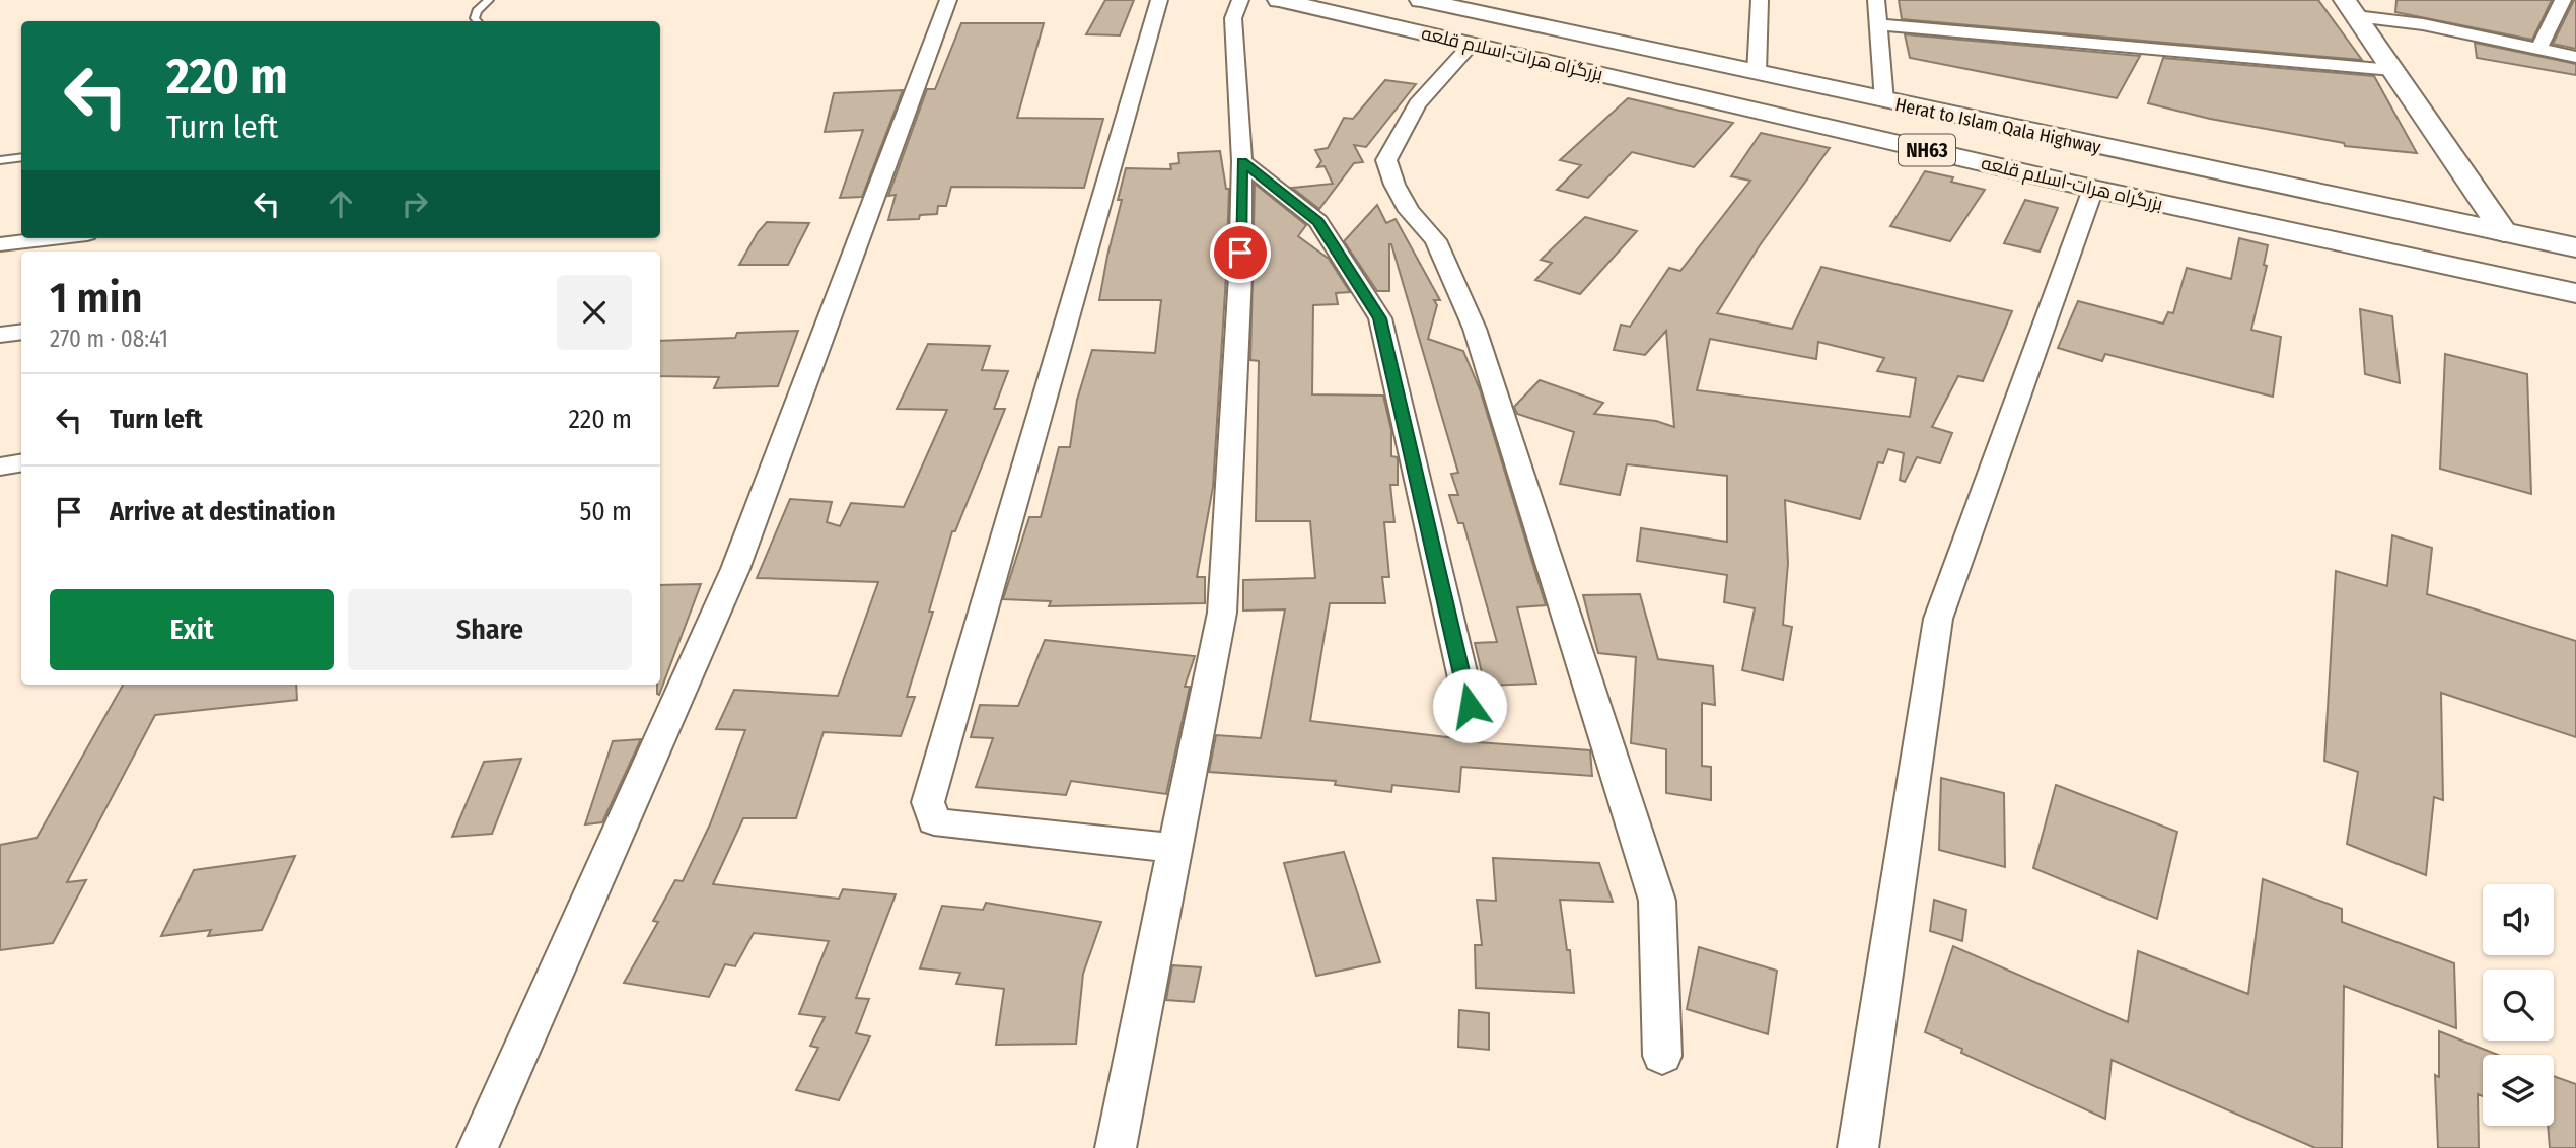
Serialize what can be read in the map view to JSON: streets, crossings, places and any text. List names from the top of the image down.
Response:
{
  "streets": {
    "main road": ["بزرگراه هرات-اسلام قلعه", "Herat to Islam Qala Highway", "NH63"]
  },
  "page": {
    "turn": ["220 m", "Turn left"],
    "heading": ["1 min", "270 m · 08:41"],
    "list": [
      {
        "name": "Turn left",
        "value": "220 m"
      },
      {
        "name": "Arrive at destination",
        "value": "50 m"
      }
    ],
    "buttons": ["Exit", "Share"]
  }
}
